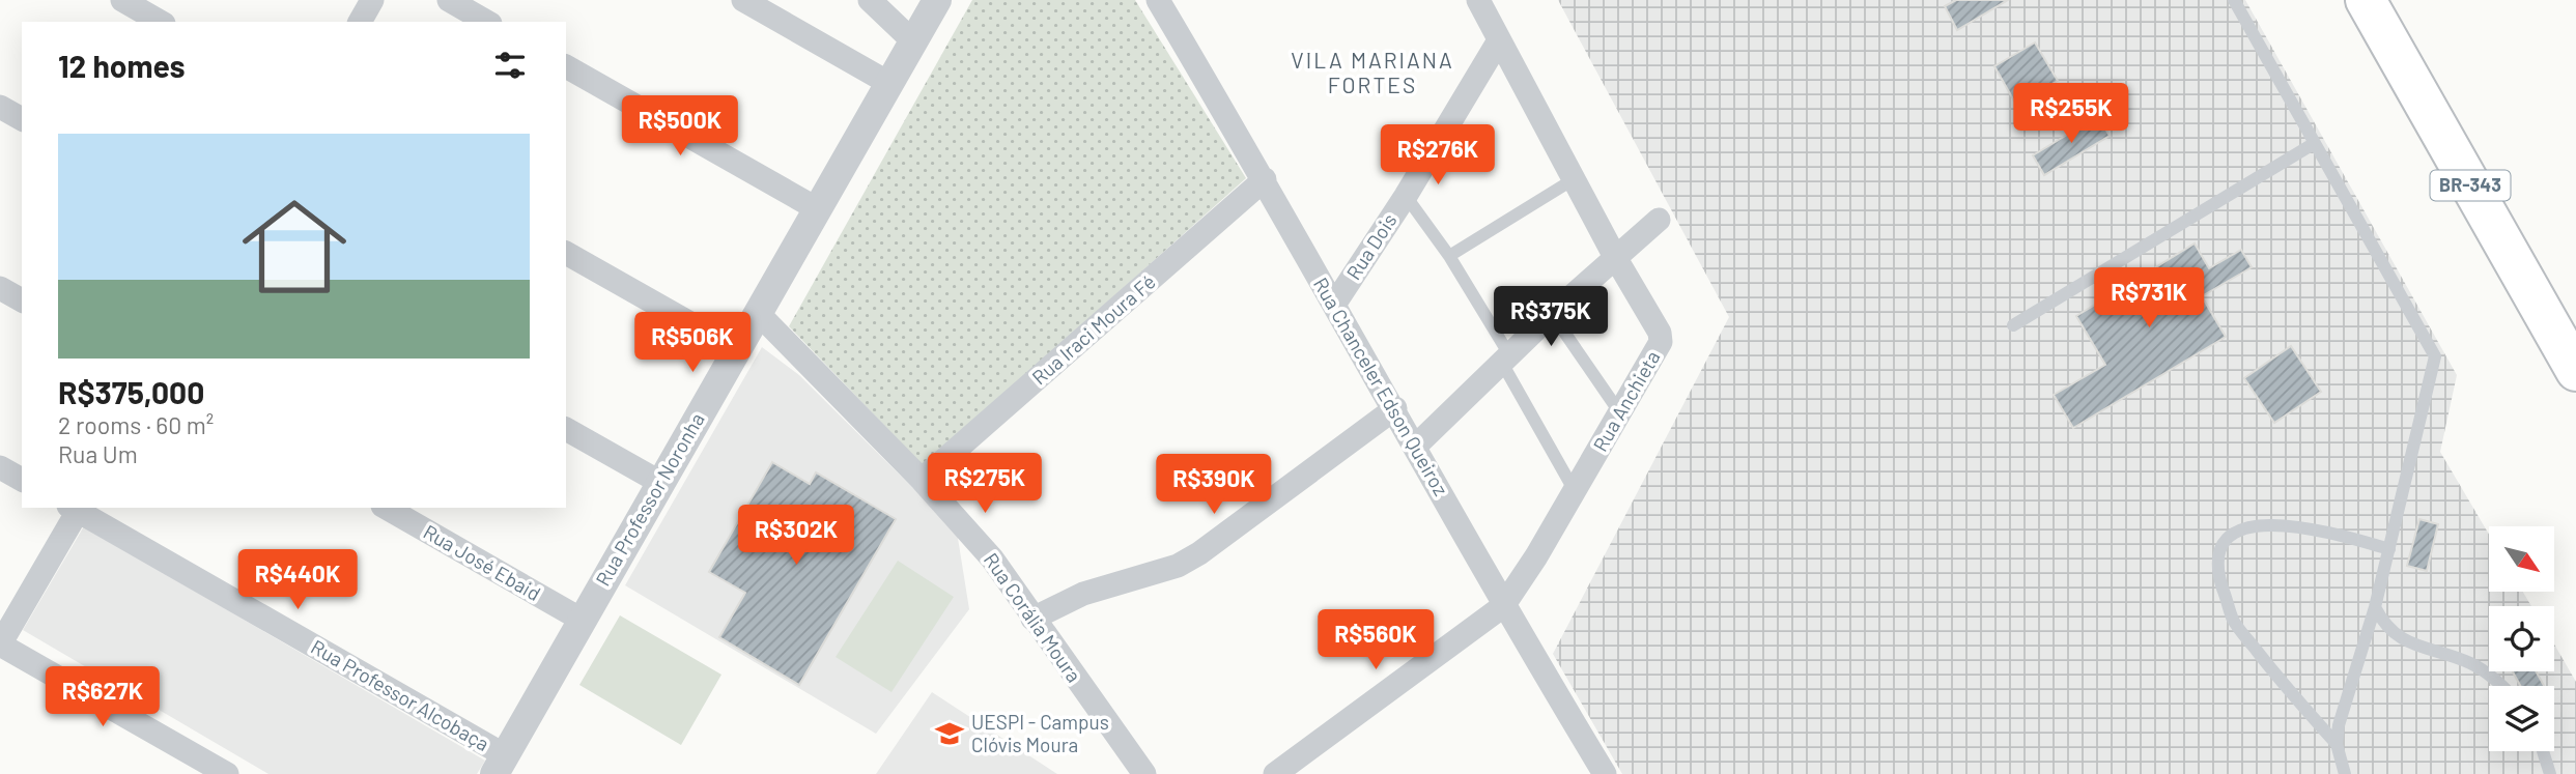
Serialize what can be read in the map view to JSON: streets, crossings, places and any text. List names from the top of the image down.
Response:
{
  "streets": {
    "highway": ["BR-343"],
    "street": [
      "Rua Dois",
      "Rua Iraci Moura Fé",
      "Rua Chanceler Edson Queiroz",
      "Rua Anchieta",
      "Rua Professor Noronha",
      "Rua José Ebaid",
      "Rua Corália Moura",
      "Rua Professor Alcobaça"
    ]
  },
  "crossings": [
    ["Rua Dois", "Rua Chanceler Edson Queiroz"],
    ["Rua Dois", "Rua Anchieta"],
    ["Rua Iraci Moura Fé", "Rua Chanceler Edson Queiroz"],
    ["Rua Iraci Moura Fé", "Rua Corália Moura"],
    ["Rua Chanceler Edson Queiroz", "Rua Anchieta"],
    ["Rua Professor Noronha", "Rua José Ebaid"],
    ["Rua Professor Noronha", "Rua Corália Moura"],
    ["Rua Professor Noronha", "Rua Professor Alcobaça"]
  ],
  "districts": ["VILA MARIANA FORTES"],
  "places": {
    "school or university": ["UESPI - Campus Clóvis Moura"]
  },
  "north": "bottom right",
  "page": {
    "heading": "12 homes",
    "price": [
      "R$255K",
      "R$500K",
      "R$276K",
      "R$731K",
      "R$375K",
      "R$506K",
      "R$275K",
      "R$390K",
      "R$302K",
      "R$440K",
      "R$560K",
      "R$627K"
    ],
    "list": [
      {
        "name": "R$375,000",
        "note": "2 rooms · 60 m² · Rua Um"
      }
    ]
  }
}
